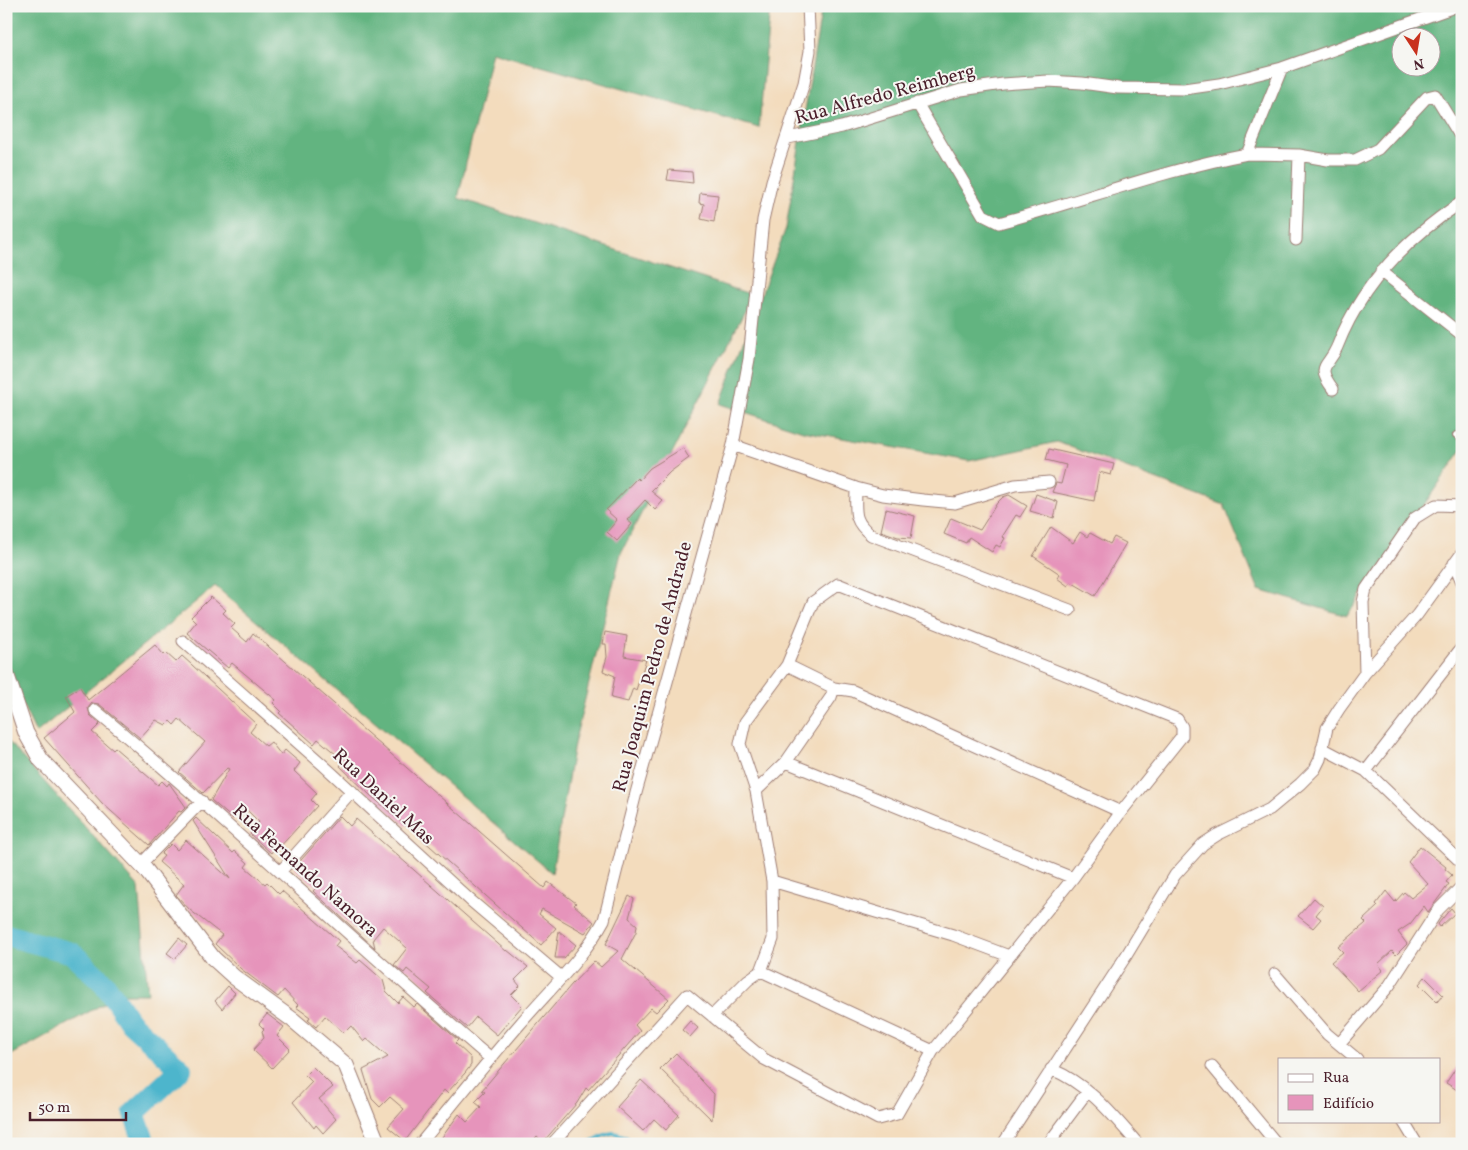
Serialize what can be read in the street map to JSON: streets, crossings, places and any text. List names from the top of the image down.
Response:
{
  "streets": {
    "street": [
      "Rua Alfredo Reimberg",
      "Rua Joaquim Pedro de Andrade",
      "Rua Daniel Mas",
      "Rua Fernando Namora"
    ]
  },
  "crossings": [
    ["Rua Alfredo Reimberg", "Rua Joaquim Pedro de Andrade"],
    ["Rua Joaquim Pedro de Andrade", "Rua Daniel Mas"],
    ["Rua Joaquim Pedro de Andrade", "Rua Fernando Namora"]
  ],
  "legend": ["Rua", "Edifício"],
  "scale_bar": "50 m",
  "north": "bottom"
}
